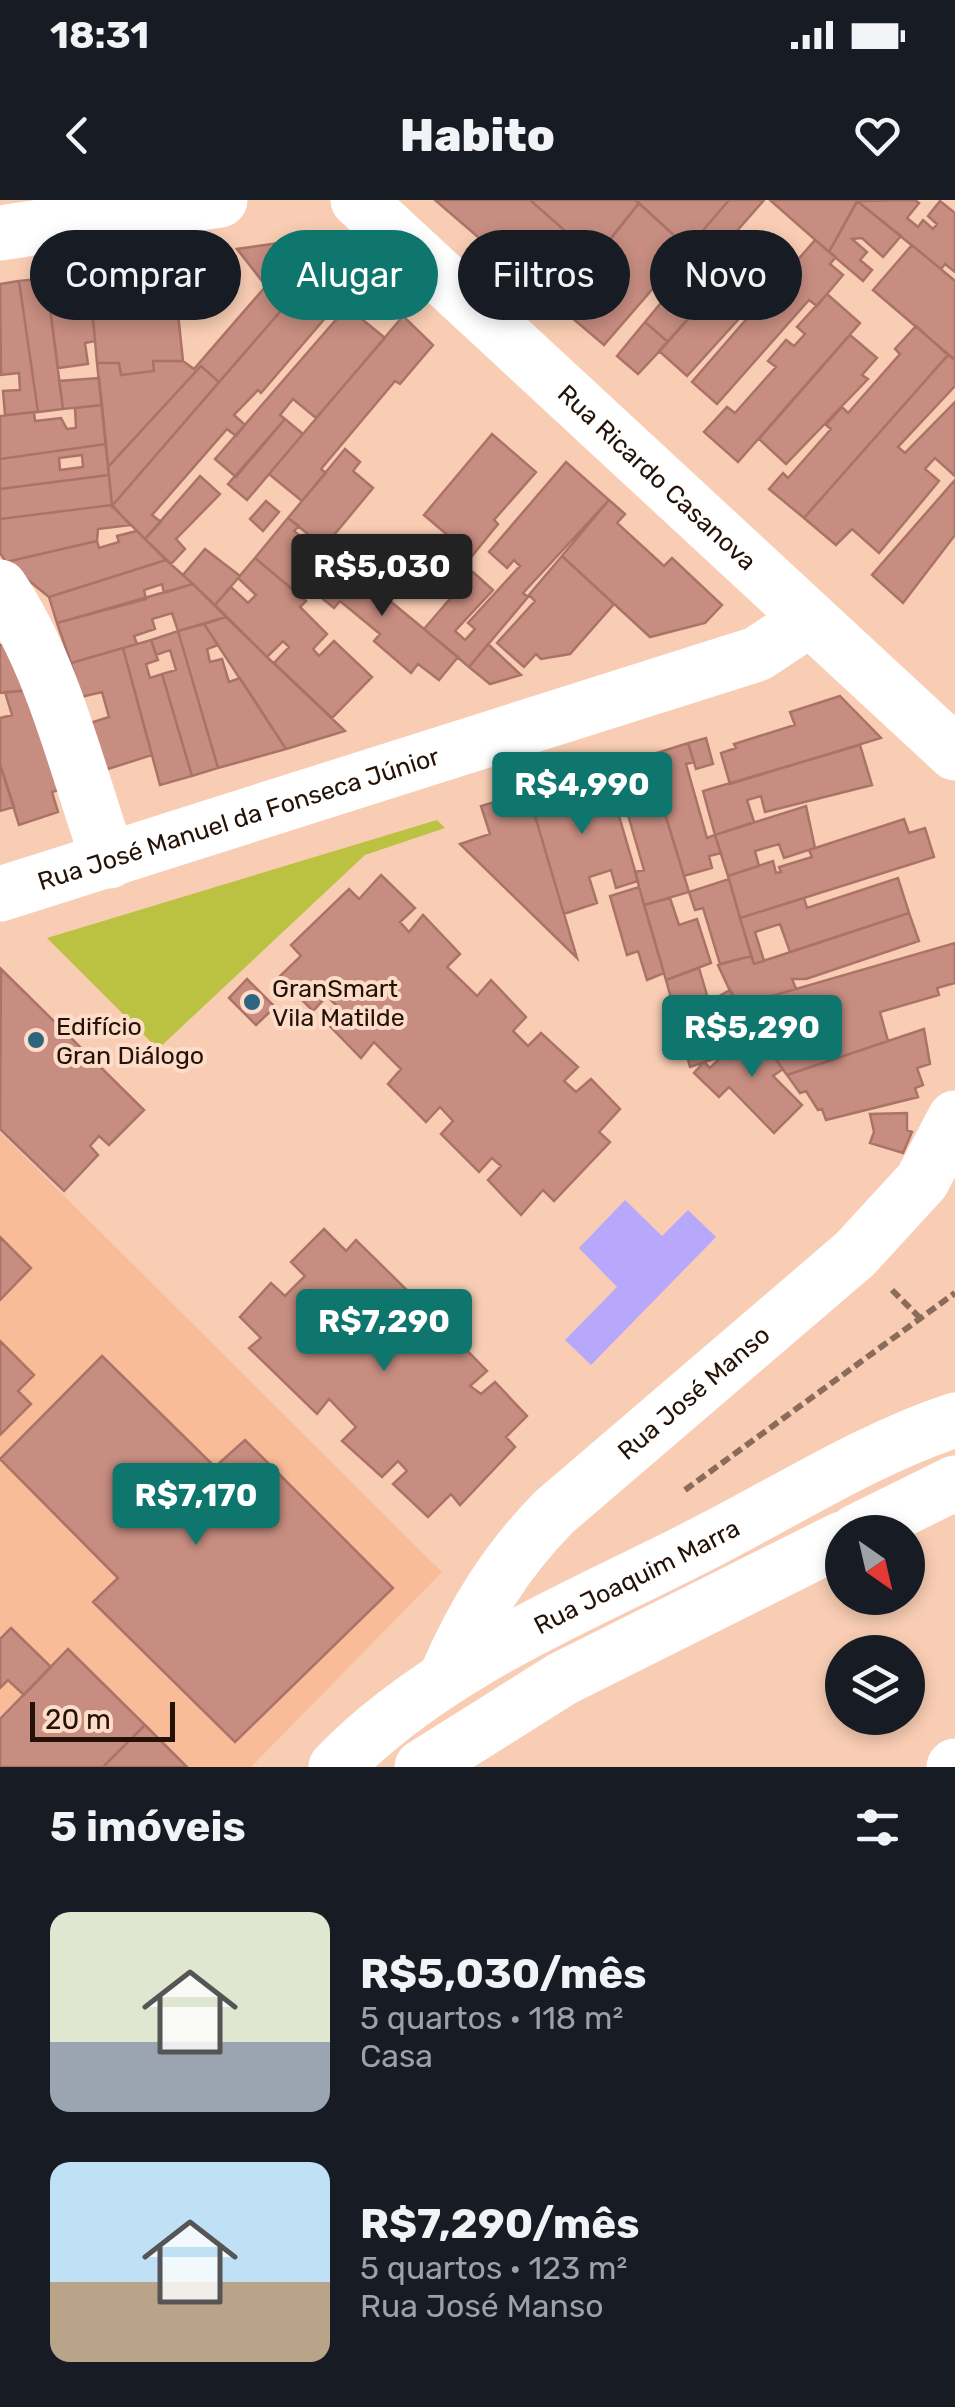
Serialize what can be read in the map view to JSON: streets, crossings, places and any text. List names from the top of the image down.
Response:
{
  "streets": {
    "street": [
      "Rua Ricardo Casanova",
      "Rua José Manuel da Fonseca Júnior",
      "Rua José Manso",
      "Rua Joaquim Marra"
    ]
  },
  "crossings": [
    ["Rua Ricardo Casanova", "Rua José Manuel da Fonseca Júnior"],
    ["Rua José Manso", "Rua Joaquim Marra"]
  ],
  "places": ["GranSmart Vila Matilde", "Edifício Gran Diálogo"],
  "scale_bar": "20 m",
  "north": "bottom right",
  "page": {
    "status": "18:31",
    "header": "Habito",
    "chip": [
      "Comprar",
      "Alugar",
      "Filtros",
      "Novo"
    ],
    "price": [
      "R$5,030",
      "R$4,990",
      "R$5,290",
      "R$7,290",
      "R$7,170"
    ],
    "scale": "20 m",
    "heading": "5 imóveis",
    "list": [
      {
        "name": "R$5,030/mês",
        "note": "5 quartos · 118 m² · Casa"
      },
      {
        "name": "R$7,290/mês",
        "note": "5 quartos · 123 m² · Rua José Manso"
      }
    ]
  }
}
